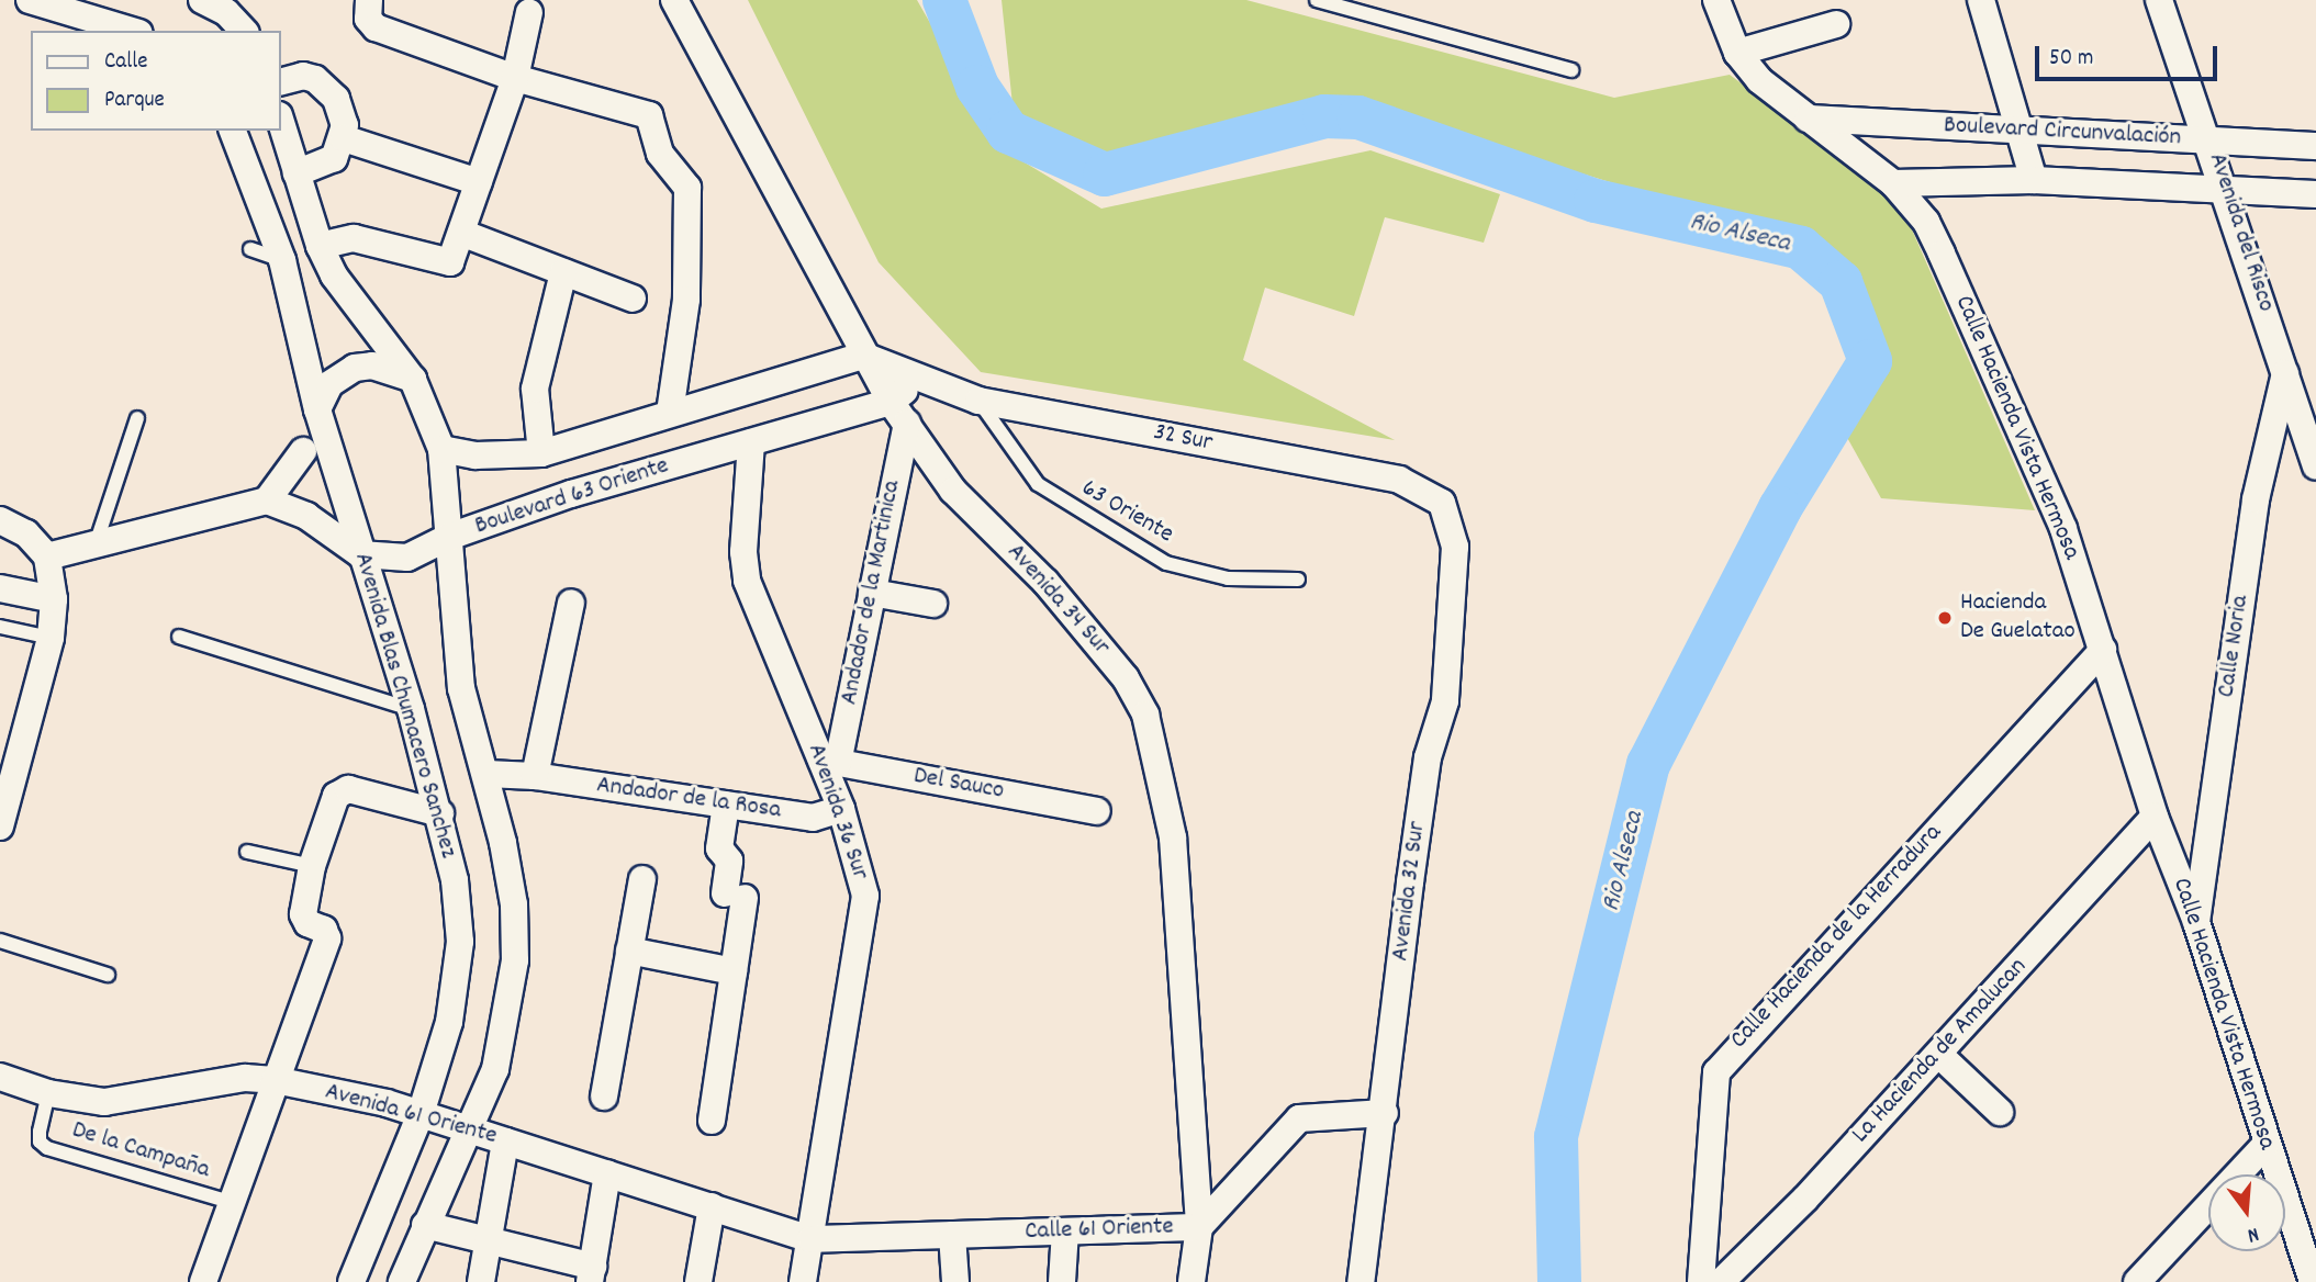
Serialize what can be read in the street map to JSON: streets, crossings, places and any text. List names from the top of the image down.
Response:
{
  "streets": {
    "street": [
      "Boulevard Circunvalación",
      "Avenida del Risco",
      "Calle Hacienda Vista Hermosa",
      "32 Sur",
      "Boulevard 63 Oriente",
      "Andador de la Martinica",
      "Avenida 34 Sur",
      "Calle Noria",
      "Avenida Blas Chumacero Sanchez",
      "Del Sauco",
      "Andador de la Rosa",
      "Avenida 36 Sur",
      "Avenida 32 Sur",
      "Calle Hacienda de la Herradura",
      "La Hacienda de Amalucan",
      "Avenida 61 Oriente",
      "Calle 61 Oriente"
    ],
    "lane": ["63 Oriente", "De la Campaña"]
  },
  "crossings": [
    ["Boulevard Circunvalación", "Avenida del Risco"],
    ["Boulevard Circunvalación", "Calle Hacienda Vista Hermosa"],
    ["Avenida del Risco", "Calle Noria"],
    ["Calle Hacienda Vista Hermosa", "Calle Noria"],
    ["Calle Hacienda Vista Hermosa", "Calle Hacienda de la Herradura"],
    ["Calle Hacienda Vista Hermosa", "La Hacienda de Amalucan"],
    ["32 Sur", "Boulevard 63 Oriente"],
    ["32 Sur", "63 Oriente"],
    ["32 Sur", "Avenida 34 Sur"],
    ["32 Sur", "Avenida 32 Sur"],
    ["Boulevard 63 Oriente", "Andador de la Martinica"],
    ["Boulevard 63 Oriente", "Avenida 34 Sur"],
    ["Boulevard 63 Oriente", "Avenida Blas Chumacero Sanchez"],
    ["Boulevard 63 Oriente", "Avenida 36 Sur"],
    ["Andador de la Martinica", "Avenida 34 Sur"],
    ["Andador de la Martinica", "Del Sauco"],
    ["Andador de la Martinica", "Avenida 36 Sur"],
    ["Avenida 34 Sur", "Calle 61 Oriente"],
    ["Avenida Blas Chumacero Sanchez", "Avenida 61 Oriente"],
    ["Del Sauco", "Avenida 36 Sur"],
    ["Andador de la Rosa", "Avenida 36 Sur"],
    ["Avenida 36 Sur", "Avenida 61 Oriente"],
    ["Avenida 36 Sur", "Calle 61 Oriente"],
    ["Avenida 32 Sur", "Calle 61 Oriente"],
    ["Avenida 61 Oriente", "De la Campaña"],
    ["Avenida 61 Oriente", "Calle 61 Oriente"]
  ],
  "water": ["Rio Alseca"],
  "places": ["Hacienda De Guelatao"],
  "legend": ["Calle", "Parque"],
  "scale_bar": "50 m",
  "north": "bottom"
}
